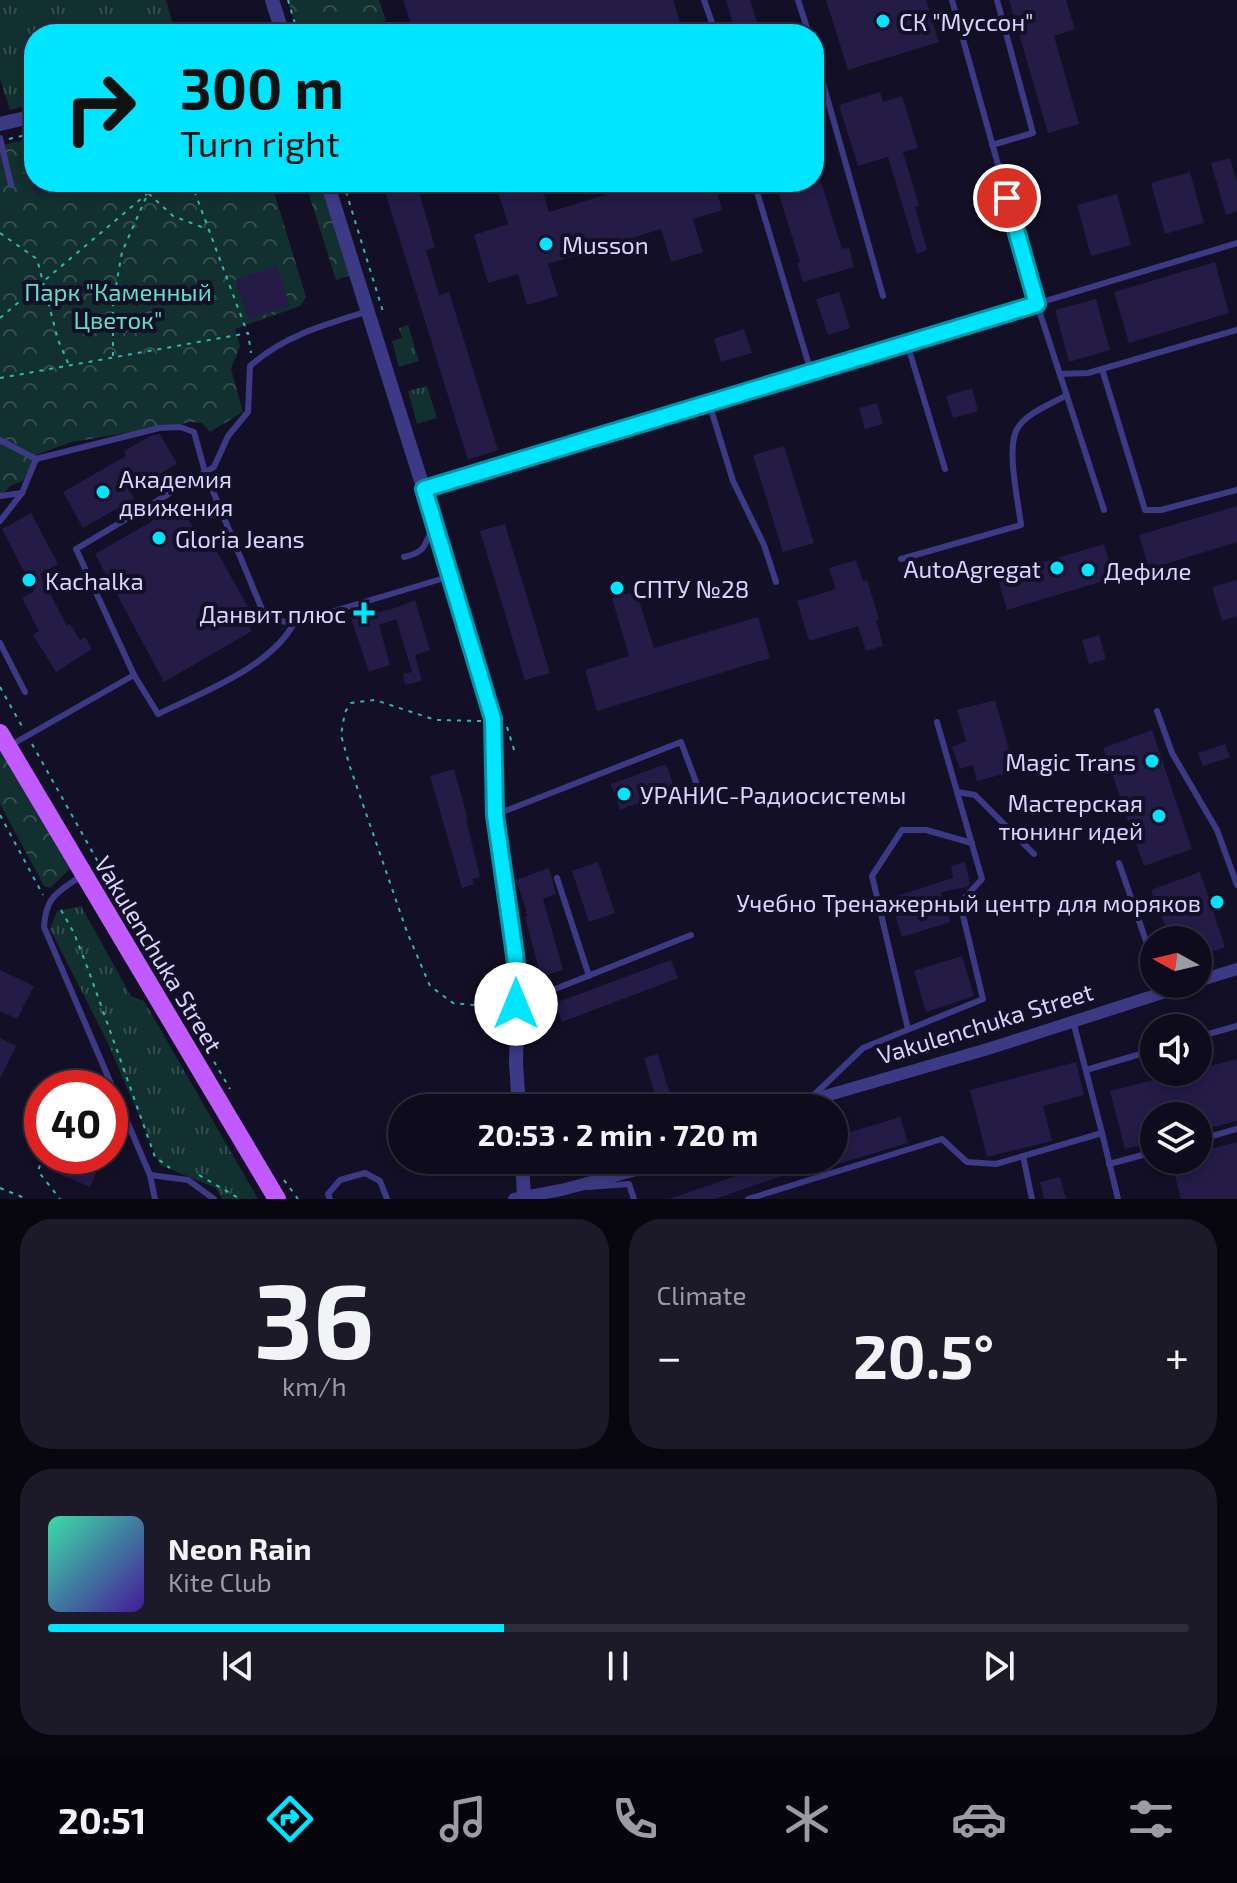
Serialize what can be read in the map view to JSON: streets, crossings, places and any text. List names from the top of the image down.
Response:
{
  "streets": {
    "main road": ["Vakulenchuka Street"]
  },
  "parks": ["Парк \"Каменный Цветок\""],
  "places": {
    "other": [
      "СК \"Муссон\"",
      "Musson",
      "Академия движения",
      "Gloria Jeans",
      "AutoAgregat",
      "Дефиле",
      "Kachalka",
      "СПТУ №28",
      "Magic Trans",
      "УРАНИС-Радиосистемы",
      "Мастерская тюнинг идей",
      "Учебно Тренажерный центр для моряков"
    ],
    "health": ["Данвит плюс"]
  },
  "north": "left",
  "page": {
    "turn": ["300 m", "Turn right"],
    "limit": "40",
    "trip": "20:53 · 2 min · 720 m",
    "tile": [
      ["36", "km/h"],
      "Climate"
    ],
    "heat": ["−", "20.5°", "+"],
    "song": ["Neon Rain", "Kite Club"],
    "tabs": "20:51"
  }
}
